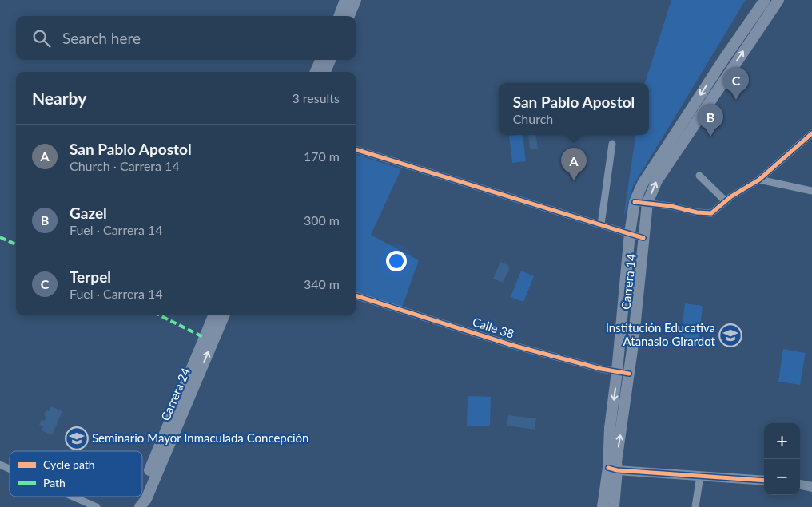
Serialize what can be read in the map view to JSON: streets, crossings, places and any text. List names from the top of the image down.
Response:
{
  "streets": {
    "main road": ["Carrera 14", "Carrera 24"],
    "street": ["Calle 38"]
  },
  "crossings": [
    ["Carrera 14", "Calle 38"]
  ],
  "places": {
    "school or university": ["Institución Educativa Atanasio Girardot", "Seminario Mayor Inmaculada Concepción"]
  },
  "legend": ["Cycle path", "Path"],
  "page": {
    "search": "Search here",
    "pins": ["C", "B", "A"],
    "heading": ["Nearby", "3 results"],
    "popup": ["San Pablo Apostol", "Church"],
    "list": [
      {
        "mark": "A",
        "name": "San Pablo Apostol",
        "note": "Church · Carrera 14",
        "value": "170 m"
      },
      {
        "mark": "B",
        "name": "Gazel",
        "note": "Fuel · Carrera 14",
        "value": "300 m"
      },
      {
        "mark": "C",
        "name": "Terpel",
        "note": "Fuel · Carrera 14",
        "value": "340 m"
      }
    ],
    "map_buttons": ["+", "−"]
  }
}
